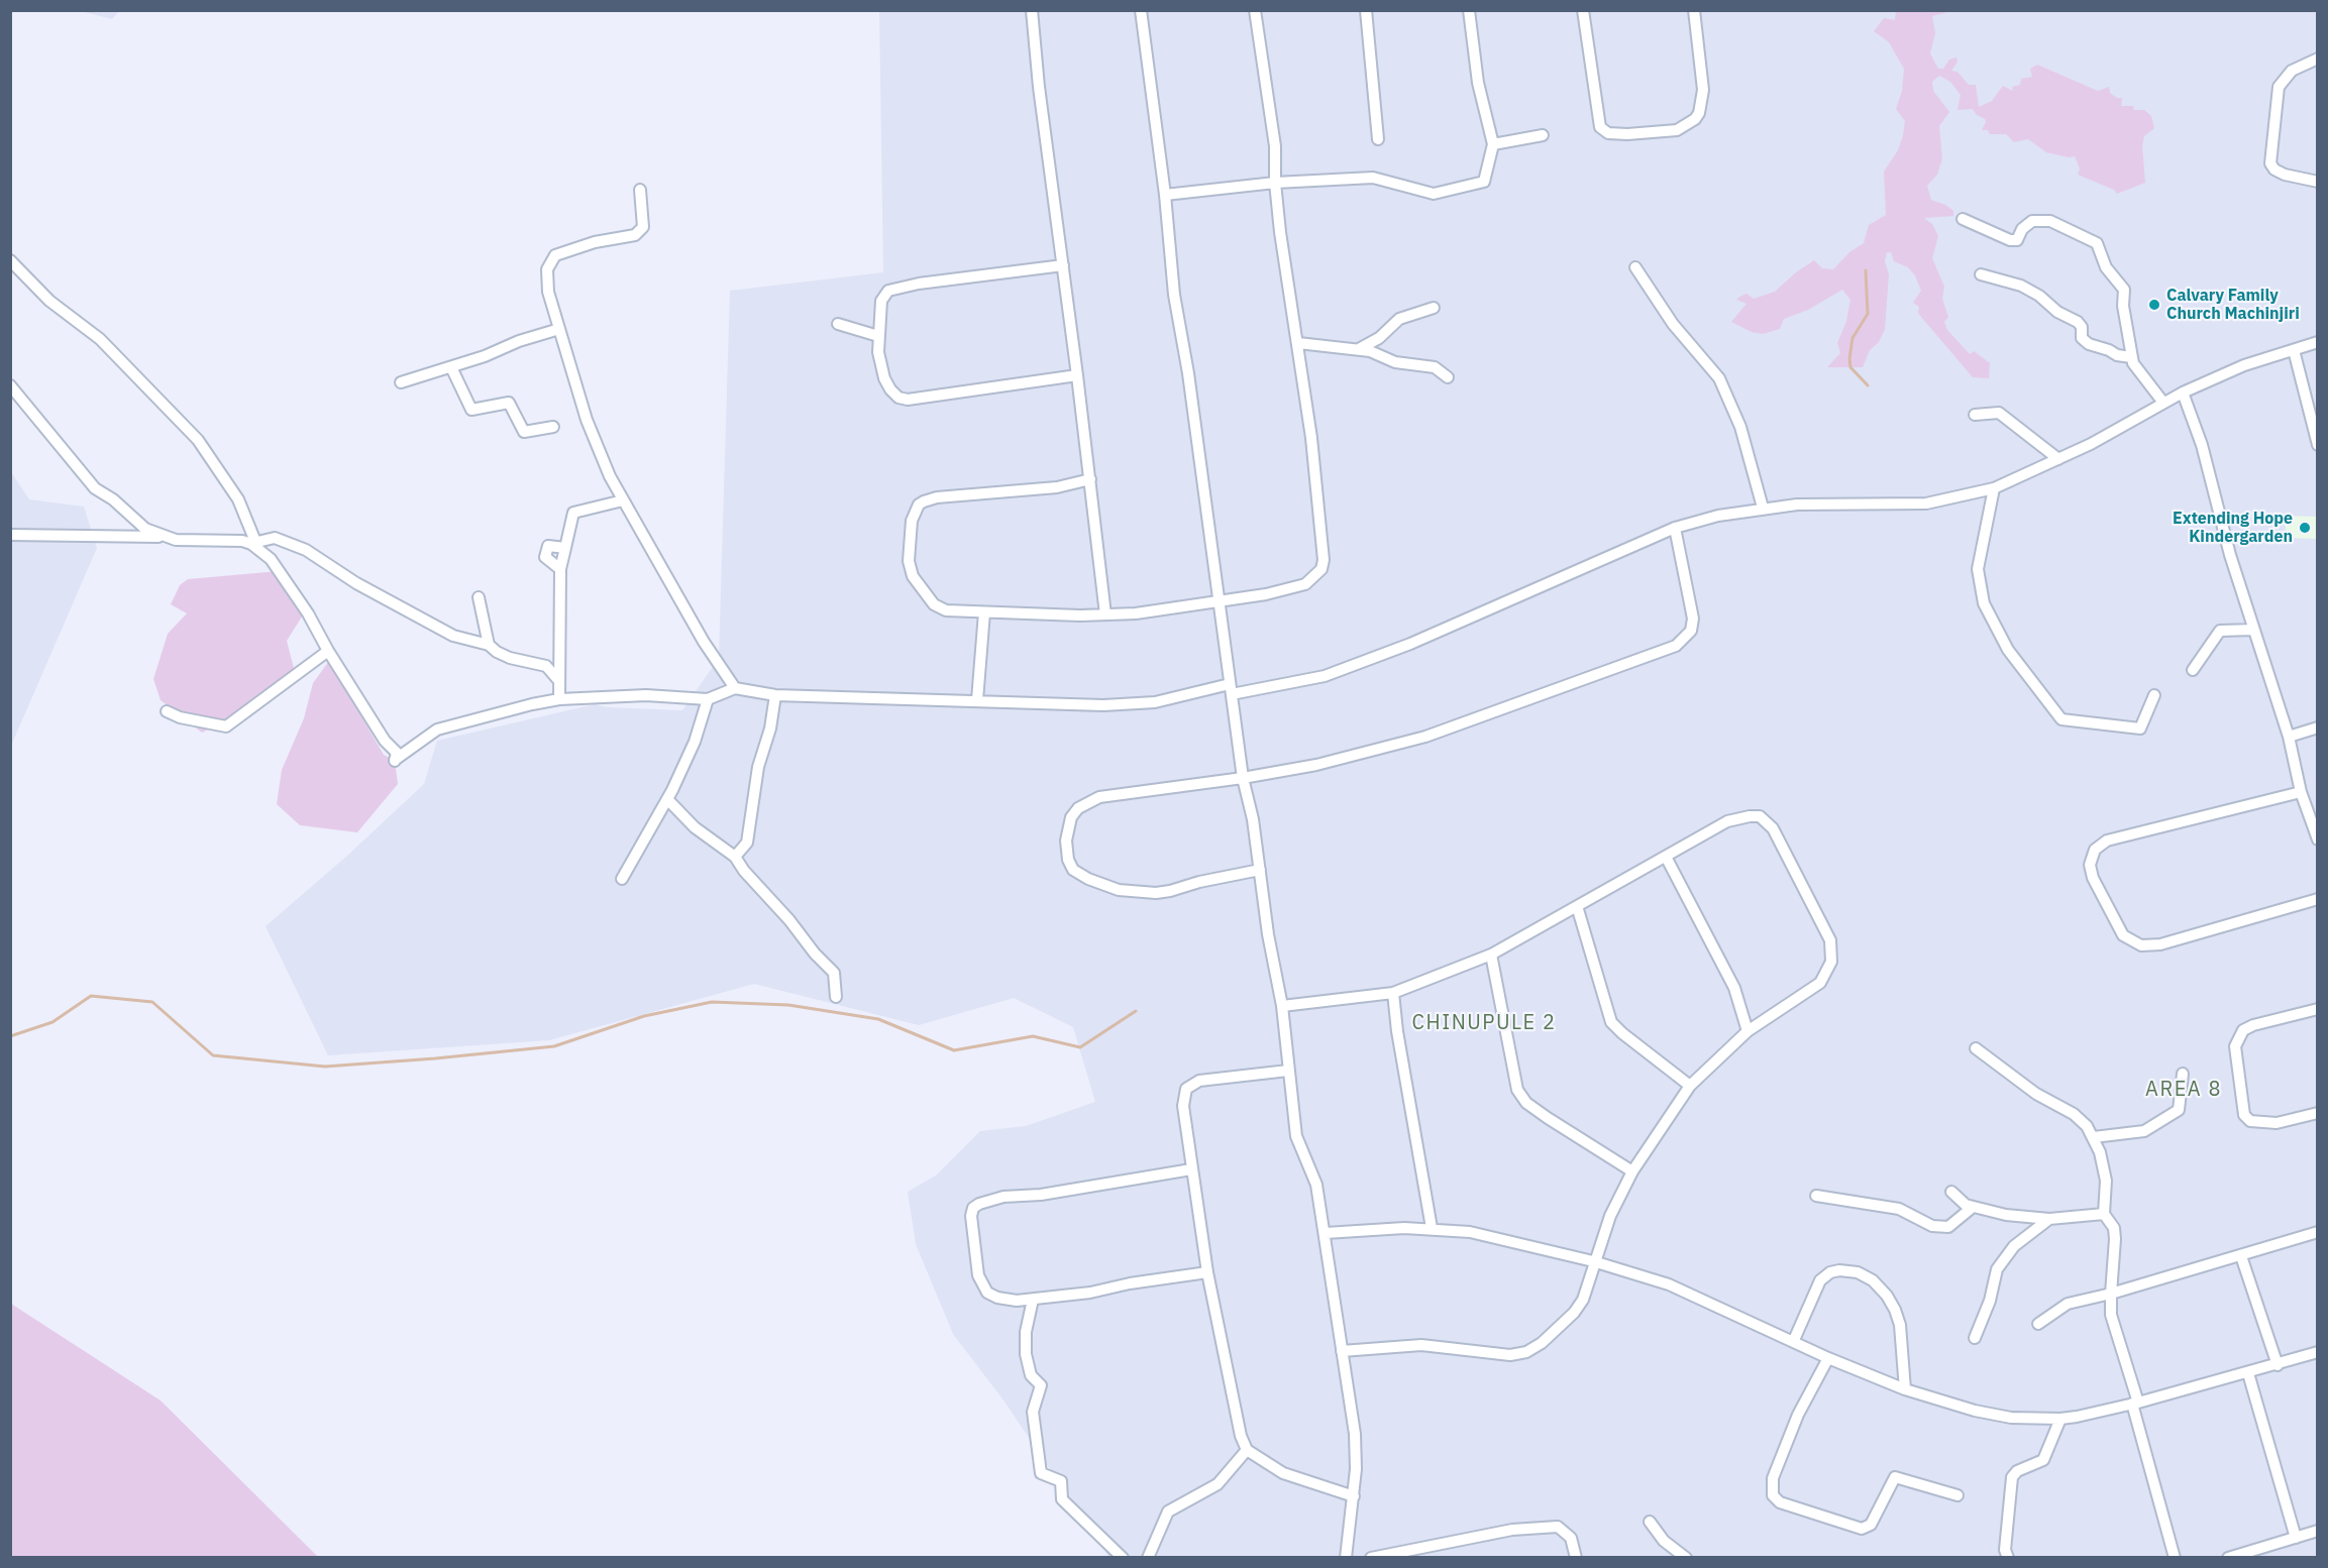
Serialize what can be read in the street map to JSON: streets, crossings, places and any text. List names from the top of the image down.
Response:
{
  "districts": ["CHINUPULE 2", "AREA 8"],
  "places": ["Calvary Family Church Machinjiri", "Extending Hope Kindergarden"]
}
